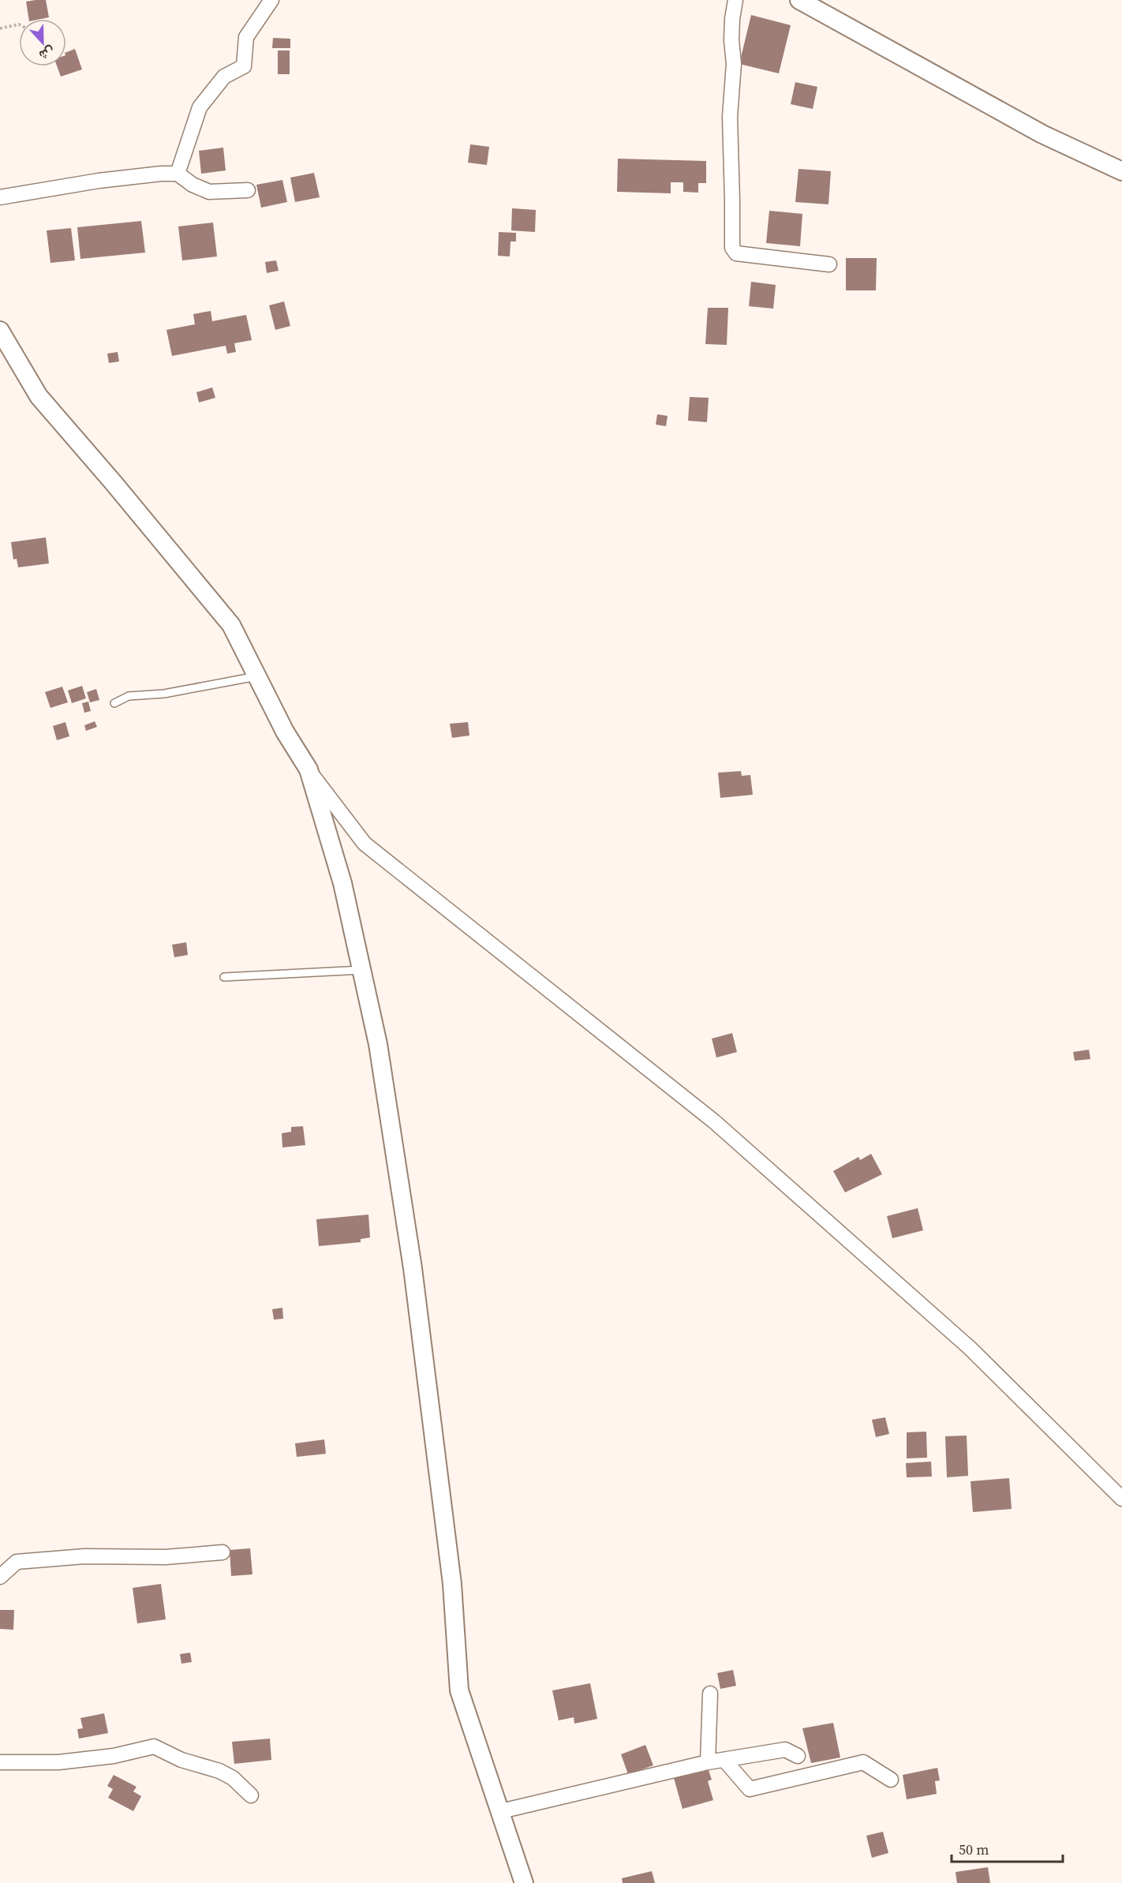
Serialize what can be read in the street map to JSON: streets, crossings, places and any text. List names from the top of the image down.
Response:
{
  "scale_bar": "50 m",
  "north": "bottom"
}
